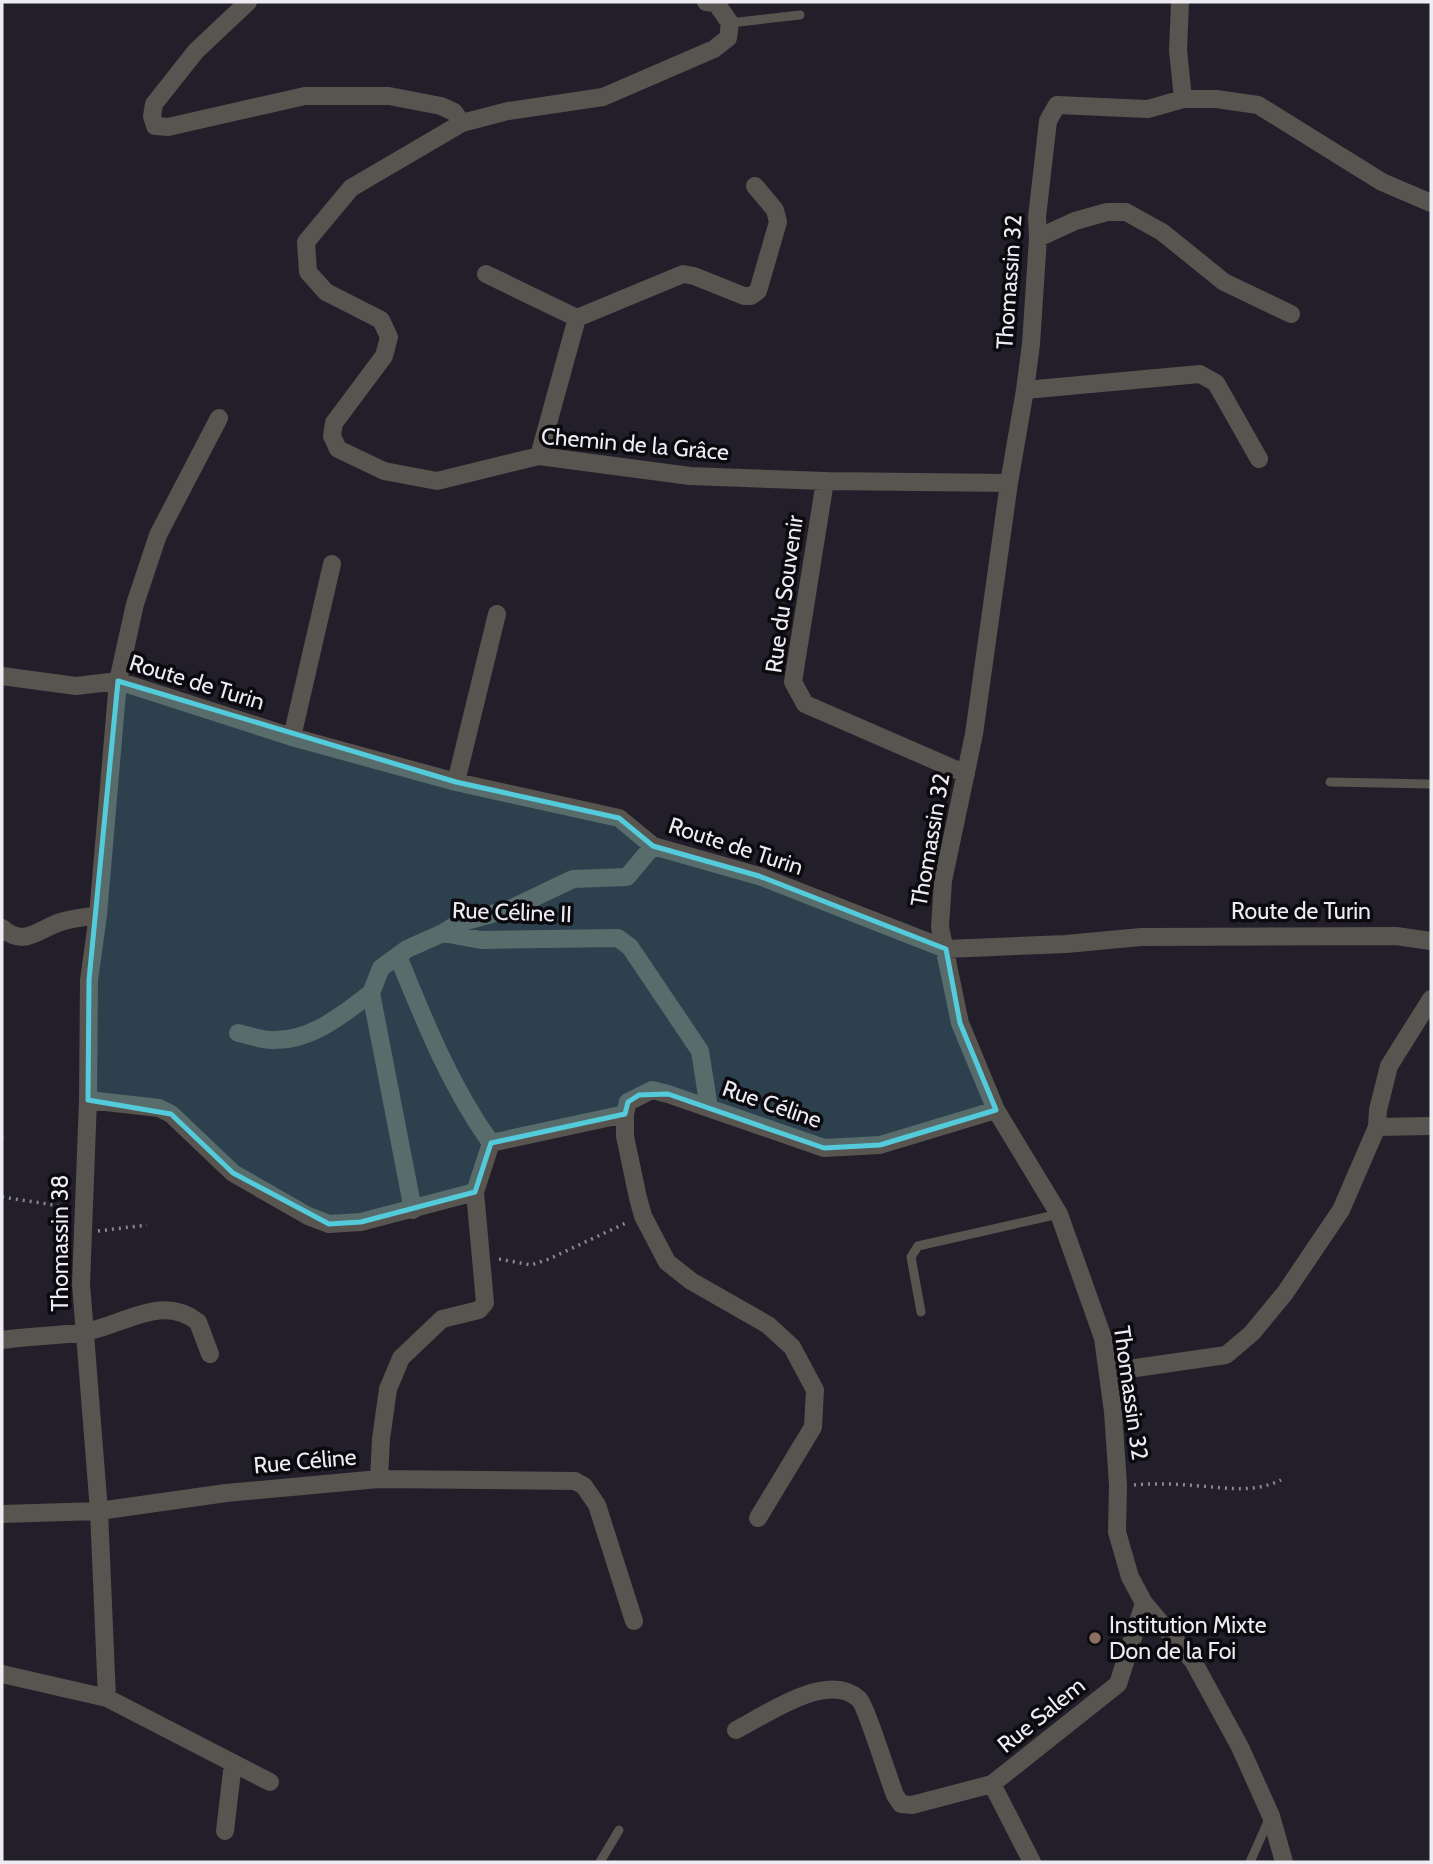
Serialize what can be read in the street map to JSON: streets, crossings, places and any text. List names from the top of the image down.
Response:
{
  "streets": {
    "street": [
      "Thomassin 32",
      "Chemin de la Grâce",
      "Rue du Souvenir",
      "Route de Turin",
      "Rue Céline II",
      "Rue Céline",
      "Thomassin 38",
      "Rue Salem"
    ]
  },
  "crossings": [
    ["Thomassin 32", "Chemin de la Grâce"],
    ["Thomassin 32", "Rue du Souvenir"],
    ["Thomassin 32", "Route de Turin"],
    ["Thomassin 32", "Rue Céline"],
    ["Thomassin 32", "Rue Salem"],
    ["Chemin de la Grâce", "Rue du Souvenir"],
    ["Route de Turin", "Thomassin 38"],
    ["Rue Céline II", "Rue Céline"],
    ["Rue Céline", "Thomassin 38"]
  ],
  "places": ["Institution Mixte Don de la Foi"]
}
